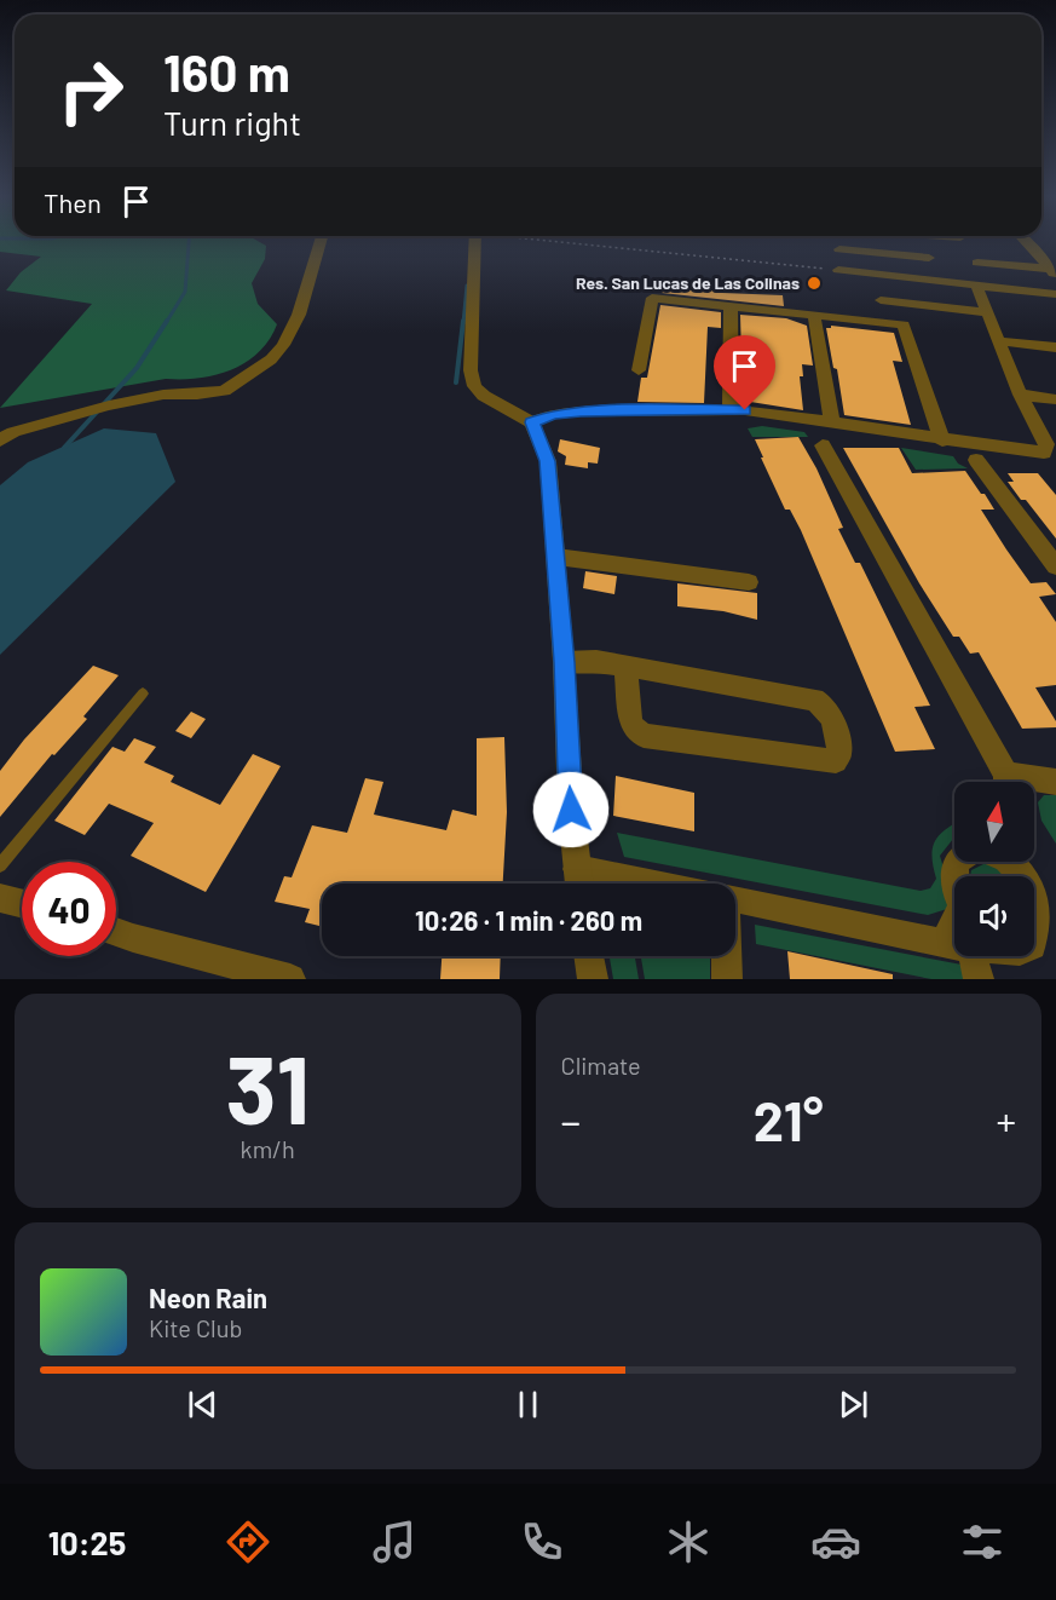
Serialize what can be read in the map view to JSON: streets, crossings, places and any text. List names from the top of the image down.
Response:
{
  "places": ["Res. San Lucas de Las Colinas"],
  "north": "top",
  "page": {
    "turn": ["160 m", "Turn right"],
    "then": "Then",
    "limit": "40",
    "trip": "10:26 · 1 min · 260 m",
    "tile": [
      ["31", "km/h"],
      "Climate"
    ],
    "heat": ["−", "21°", "+"],
    "song": ["Neon Rain", "Kite Club"],
    "tabs": "10:25"
  }
}
